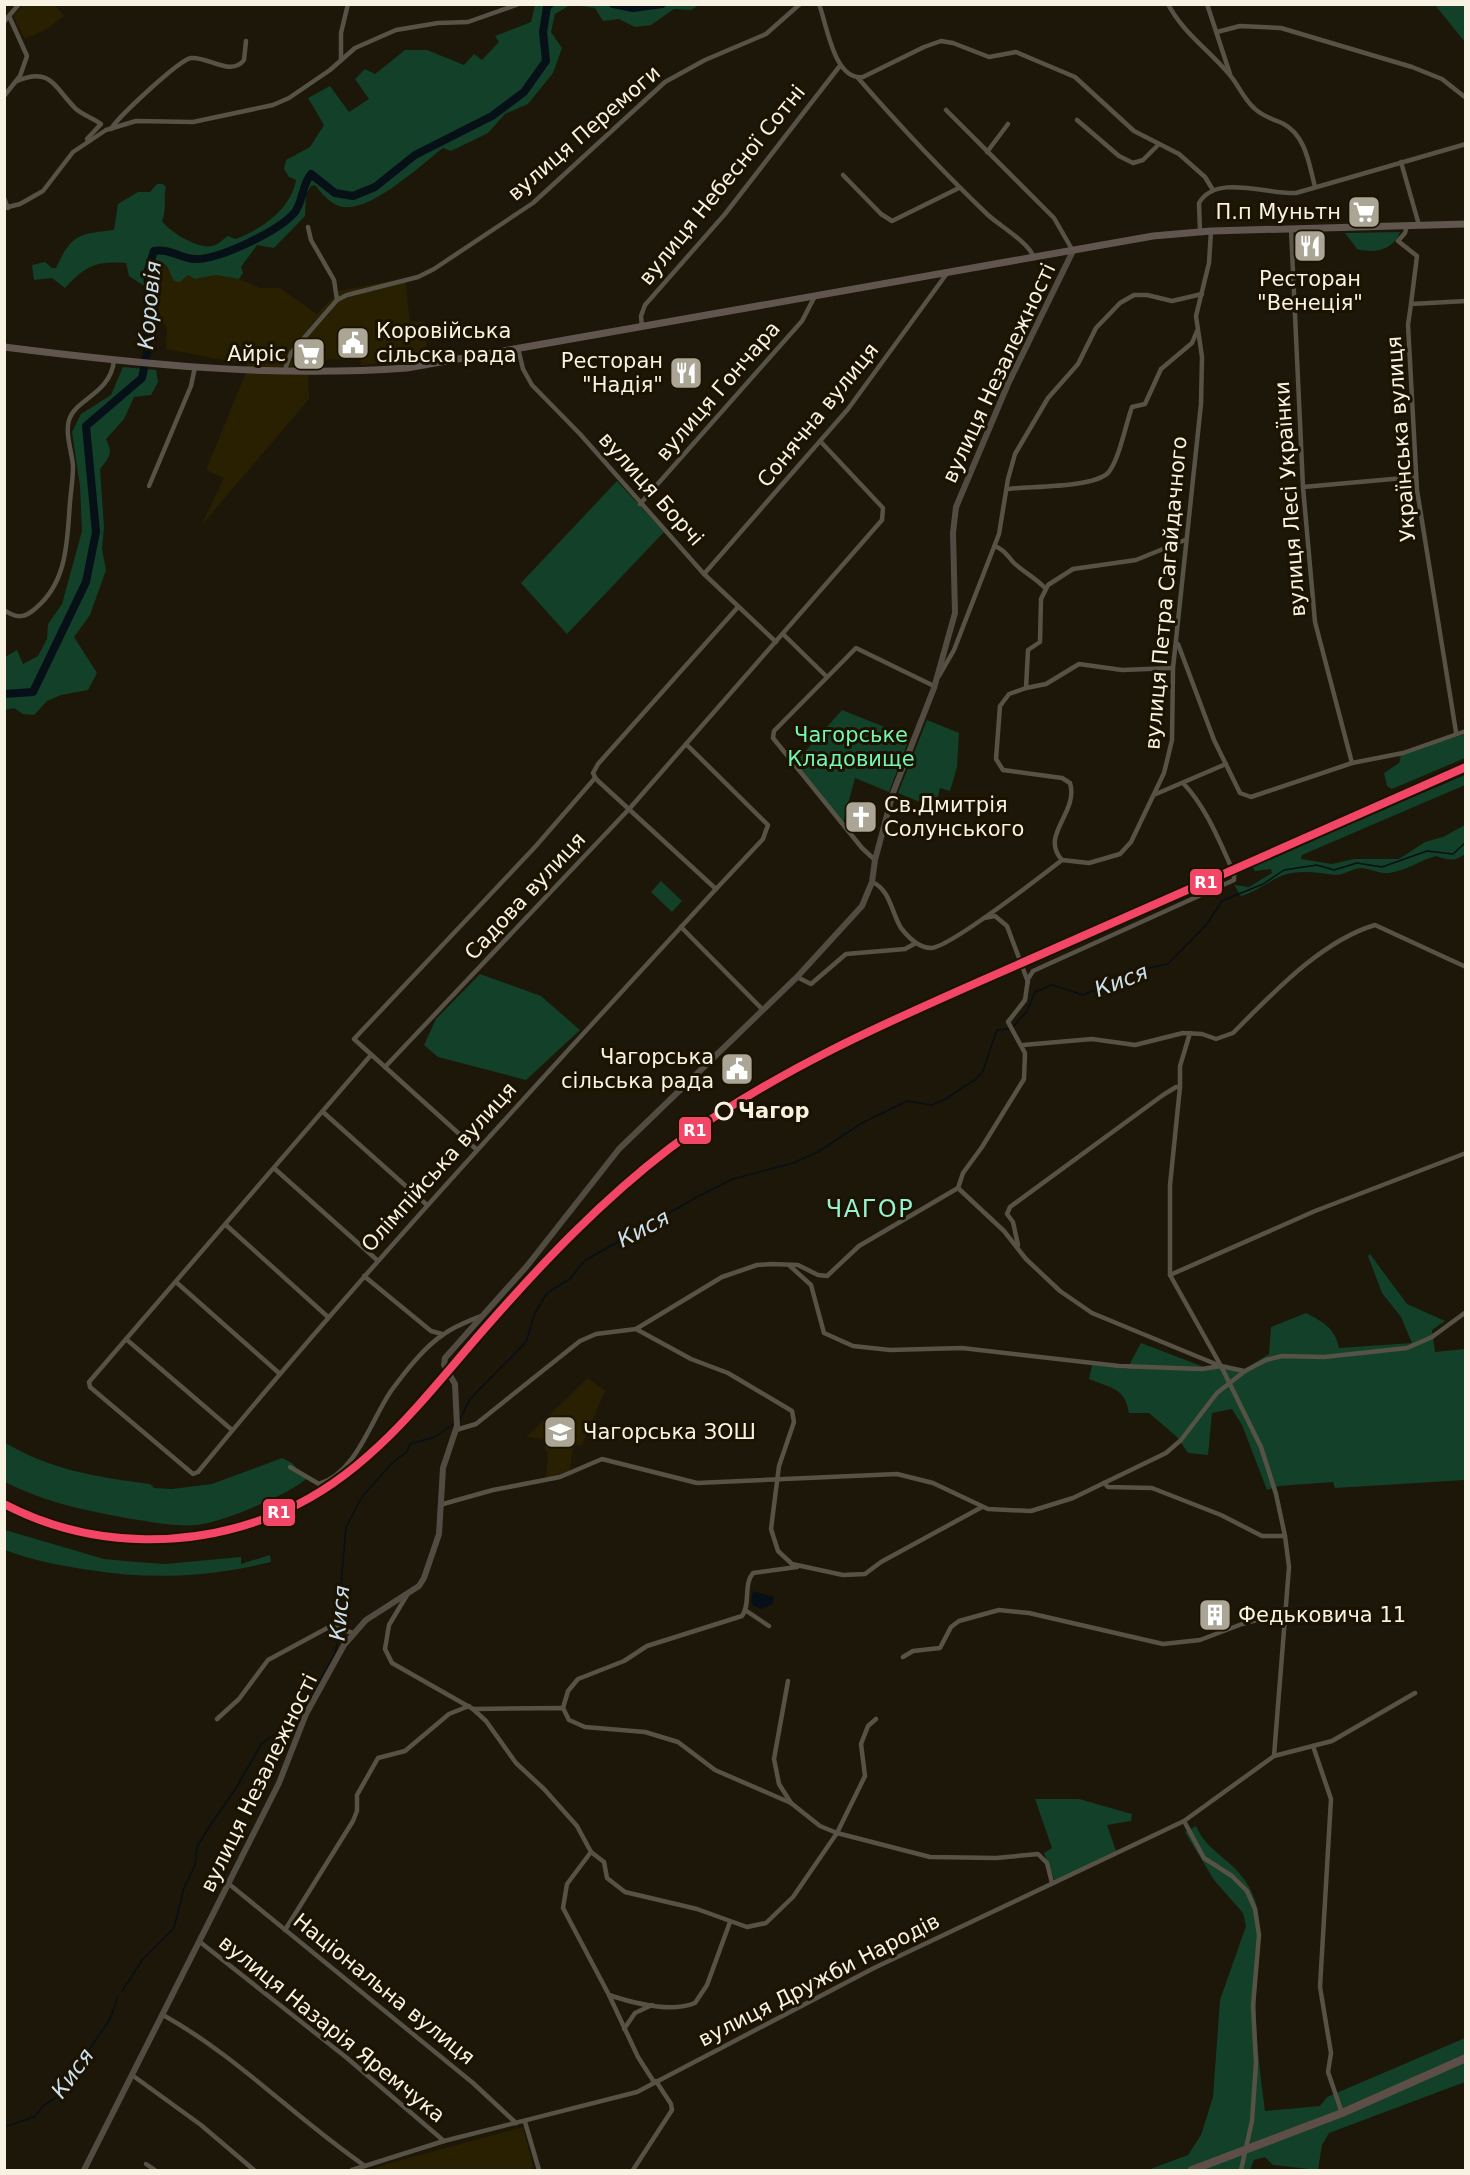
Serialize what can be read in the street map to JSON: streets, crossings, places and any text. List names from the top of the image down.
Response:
{
  "streets": {
    "street": [
      "вулиця Перемоги",
      "вулиця Небесної Сотні",
      "вулиця Незалежності",
      "вулиця Гончара",
      "Сонячна вулиця",
      "Українська вулиця",
      "вулиця Борчі",
      "вулиця Лесі Українки",
      "вулиця Петра Сагайдачного",
      "Садова вулиця",
      "Олімпійська вулиця",
      "вулиця Дружби Народів",
      "Національна вулиця",
      "вулиця Назарія Яремчука"
    ]
  },
  "crossings": [
    ["вулиця Незалежності", "Національна вулиця"],
    ["вулиця Незалежності", "вулиця Назарія Яремчука"],
    ["вулиця Гончара", "вулиця Борчі"],
    ["Сонячна вулиця", "вулиця Борчі"],
    ["Сонячна вулиця", "Садова вулиця"],
    ["вулиця Борчі", "Садова вулиця"],
    ["Садова вулиця", "Олімпійська вулиця"],
    ["вулиця Дружби Народів", "Національна вулиця"],
    ["вулиця Дружби Народів", "вулиця Назарія Яремчука"]
  ],
  "districts": ["ЧАГОР"],
  "water": ["Коровія", "Кися"],
  "parks": ["Чагорське Кладовище"],
  "places": {
    "supermarket": ["П.п Муньтн", "Айріс"],
    "restaurant": ["Ресторан \"Венеція\"", "Ресторан \"Надія\""],
    "public building": ["Коровійська сільска рада", "Чагорська сільська рада"],
    "church": ["Св.Дмитрія Солунського"],
    "other": ["Чагор"],
    "school or university": ["Чагорська ЗОШ"],
    "building": ["Федьковича 11"]
  },
  "lines": ["transit line R1"]
}
